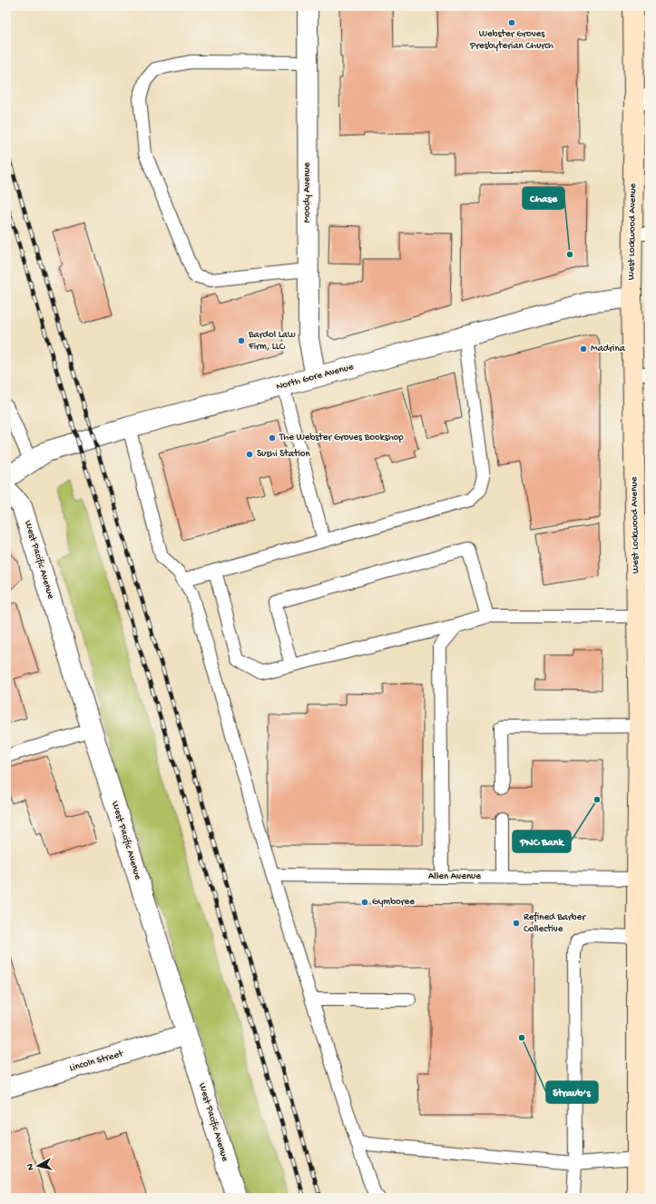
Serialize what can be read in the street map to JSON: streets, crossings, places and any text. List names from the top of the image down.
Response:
{
  "streets": {
    "main road": ["West Lockwood Avenue"],
    "street": [
      "Moody Avenue",
      "North Gore Avenue",
      "West Pacific Avenue",
      "Lincoln Street"
    ],
    "lane": ["Allen Avenue"]
  },
  "crossings": [
    ["Moody Avenue", "North Gore Avenue"],
    ["West Lockwood Avenue", "North Gore Avenue"],
    ["West Lockwood Avenue", "Allen Avenue"],
    ["West Pacific Avenue", "Lincoln Street"]
  ],
  "places": [
    "Webster Groves Presbyterian Church",
    "Chase",
    "Bardol Law Firm, LLC",
    "Madrina",
    "The Webster Groves Bookshop",
    "Sushi Station",
    "PNC Bank",
    "Gymboree",
    "Refined Barber Collective",
    "Straub’s"
  ],
  "north": "left"
}
